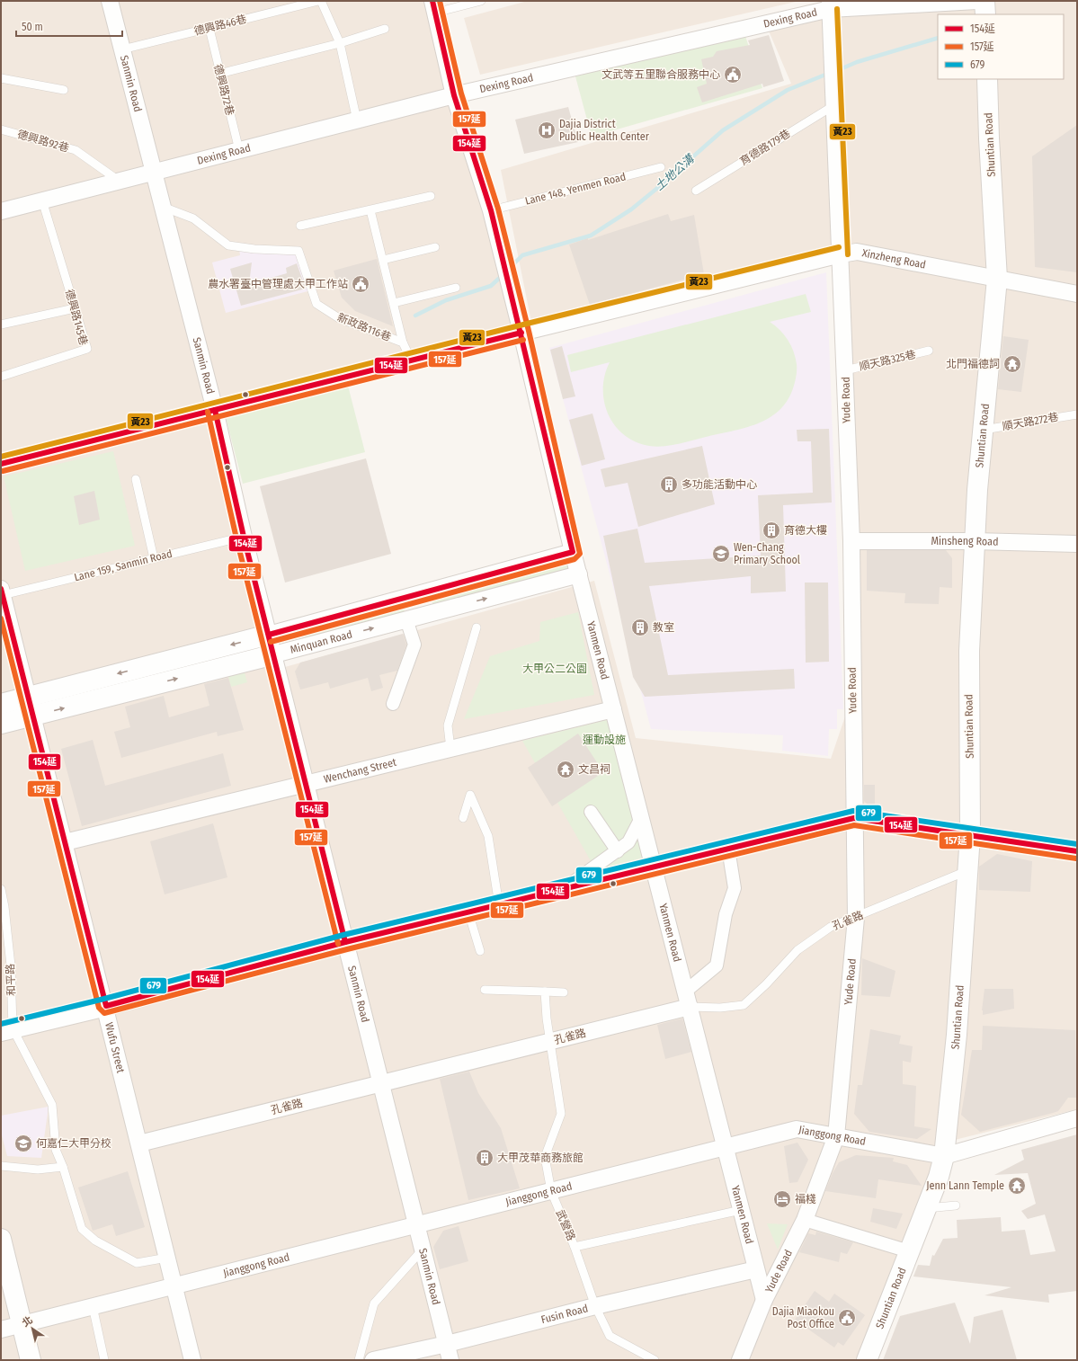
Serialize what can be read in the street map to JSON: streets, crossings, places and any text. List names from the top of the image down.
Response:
{
  "streets": {
    "street": [
      "Dexing Road",
      "Sanmin Road",
      "Shuntian Road",
      "Xinzheng Road",
      "Yude Road",
      "Minsheng Road",
      "Minquan Road",
      "Yanmen Road",
      "Wenchang Street",
      "孔雀路",
      "Wufu Street",
      "Jianggong Road",
      "Fusin Road"
    ],
    "lane": [
      "德興路46巷",
      "德興路72巷",
      "德興路92巷",
      "育德路179巷",
      "Lane 148, Yenmen Road",
      "德興路145巷",
      "新政路116巷",
      "順天路325巷",
      "順天路272巷",
      "Lane 159, Sanmin Road",
      "和平路",
      "武營路"
    ]
  },
  "crossings": [
    ["Dexing Road", "Sanmin Road"],
    ["Dexing Road", "德興路72巷"],
    ["Dexing Road", "德興路92巷"],
    ["Dexing Road", "德興路145巷"],
    ["Dexing Road", "Yude Road"],
    ["Dexing Road", "Yanmen Road"],
    ["德興路46巷", "Sanmin Road"],
    ["德興路46巷", "德興路72巷"],
    ["Sanmin Road", "Xinzheng Road"],
    ["Sanmin Road", "新政路116巷"],
    ["Sanmin Road", "Lane 159, Sanmin Road"],
    ["Sanmin Road", "Minquan Road"],
    ["Sanmin Road", "Wenchang Street"],
    ["Sanmin Road", "孔雀路"],
    ["Sanmin Road", "Jianggong Road"],
    ["Sanmin Road", "Fusin Road"],
    ["Shuntian Road", "Xinzheng Road"],
    ["Shuntian Road", "順天路272巷"],
    ["Shuntian Road", "Minsheng Road"],
    ["Shuntian Road", "孔雀路"],
    ["Shuntian Road", "Jianggong Road"],
    ["育德路179巷", "Yude Road"],
    ["Lane 148, Yenmen Road", "Yanmen Road"],
    ["Xinzheng Road", "新政路116巷"],
    ["Xinzheng Road", "Yude Road"],
    ["Xinzheng Road", "Yanmen Road"],
    ["順天路325巷", "Yude Road"],
    ["Yude Road", "Minsheng Road"],
    ["Yude Road", "Yanmen Road"],
    ["Yude Road", "孔雀路"],
    ["Yude Road", "Jianggong Road"],
    ["Lane 159, Sanmin Road", "Wufu Street"],
    ["Minquan Road", "Yanmen Road"],
    ["Minquan Road", "Wufu Street"],
    ["Yanmen Road", "Wenchang Street"],
    ["Yanmen Road", "孔雀路"],
    ["Yanmen Road", "Jianggong Road"],
    ["Yanmen Road", "Fusin Road"],
    ["Wenchang Street", "Wufu Street"],
    ["孔雀路", "Wufu Street"],
    ["孔雀路", "武營路"],
    ["Wufu Street", "Jianggong Road"],
    ["Jianggong Road", "武營路"],
    ["武營路", "Fusin Road"]
  ],
  "water": ["土地公溝"],
  "parks": ["大甲公二公園", "運動設施"],
  "places": {
    "public building": ["文武等五里聯合服務中心", "農水署臺中管理處大甲工作站", "Dajia Miaokou Post Office"],
    "hospital": ["Dajia District Public Health Center"],
    "temple": ["北門福德詞", "文昌祠", "Jenn Lann Temple"],
    "building": [
      "多功能活動中心",
      "育德大樓",
      "教室",
      "大甲茂華商務旅館"
    ],
    "school or university": ["Wen-Chang Primary School", "何嘉仁大甲分校"],
    "hotel": ["福棧"]
  },
  "lines": [
    "transit line 154延",
    "transit line 157延",
    "transit line 黃23",
    "transit line 679"
  ],
  "legend": ["154延", "157延", "679"],
  "scale_bar": "50 m",
  "north": "top left"
}
